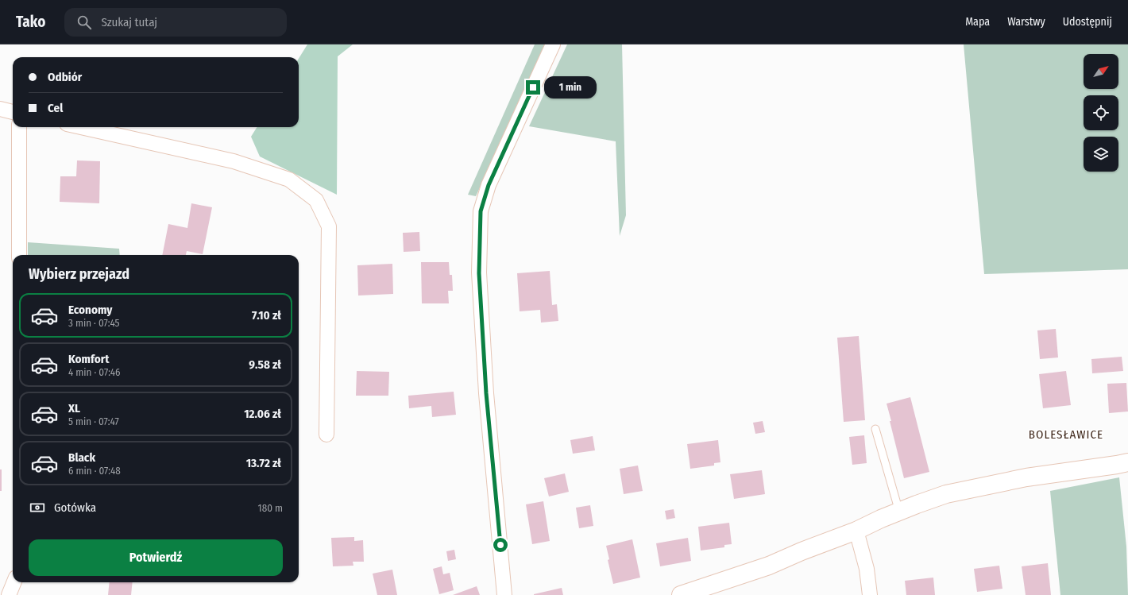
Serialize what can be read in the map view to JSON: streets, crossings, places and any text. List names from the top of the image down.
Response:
{
  "districts": ["BOLESŁAWICE"],
  "north": "top right",
  "page": {
    "header": "Tako",
    "search": "Szukaj tutaj",
    "nav": ["Mapa", "Warstwy", "Udostępnij"],
    "banner": ["Odbiór", "Cel"],
    "bubble": "1 min",
    "heading": "Wybierz przejazd",
    "list": [
      {
        "name": "Economy",
        "note": "3 min · 07:45",
        "value": "7.10 zł"
      },
      {
        "name": "Komfort",
        "note": "4 min · 07:46",
        "value": "9.58 zł"
      },
      {
        "name": "XL",
        "note": "5 min · 07:47",
        "value": "12.06 zł"
      },
      {
        "name": "Black",
        "note": "6 min · 07:48",
        "value": "13.72 zł"
      }
    ],
    "pay": ["Gotówka", "180 m"],
    "buttons": "Potwierdź"
  }
}
